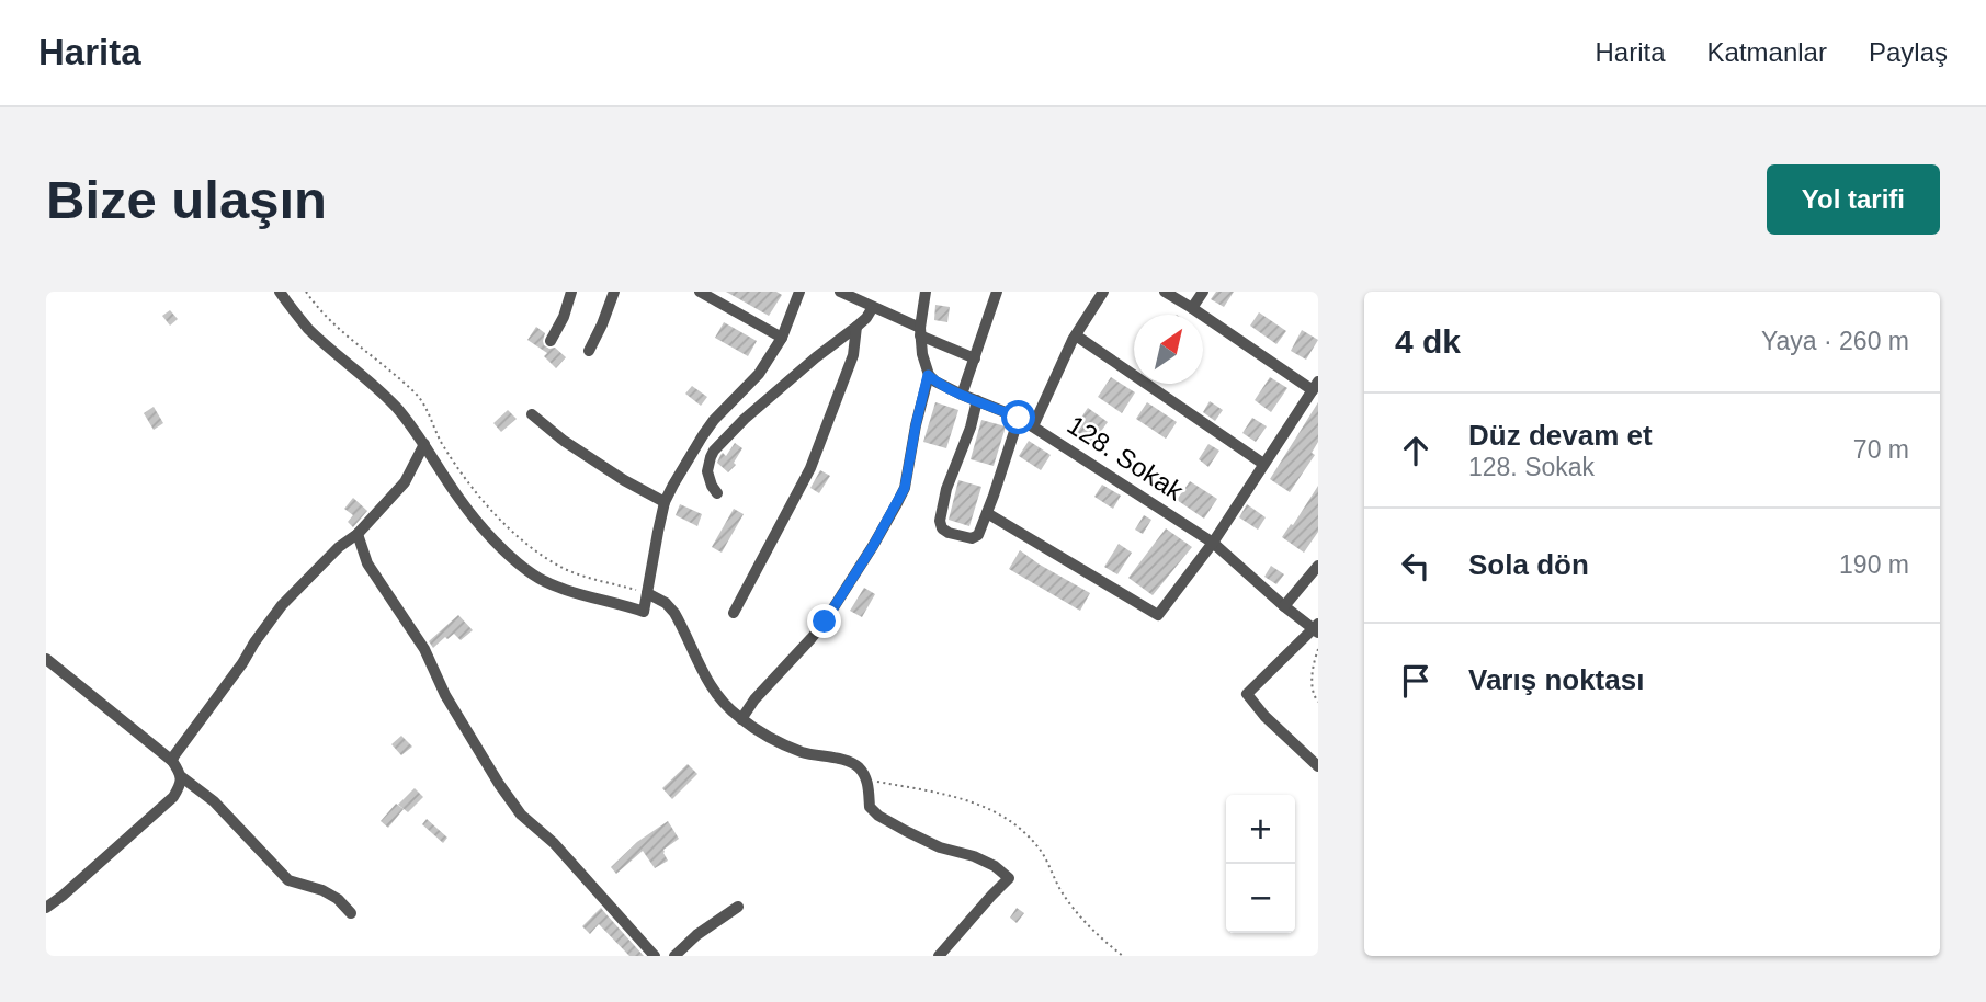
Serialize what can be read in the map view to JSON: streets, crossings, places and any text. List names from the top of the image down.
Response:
{
  "streets": {
    "street": ["128. Sokak"]
  },
  "north": "top right",
  "page": {
    "header": "Harita",
    "nav": ["Harita", "Katmanlar", "Paylaş"],
    "buttons": "Yol tarifi",
    "title": "Bize ulaşın",
    "heading": ["4 dk", "Yaya · 260 m"],
    "list": [
      ["Düz devam et", "128. Sokak", "70 m"],
      ["Sola dön", "190 m"],
      "Varış noktası"
    ],
    "map_buttons": ["+", "−"]
  }
}
